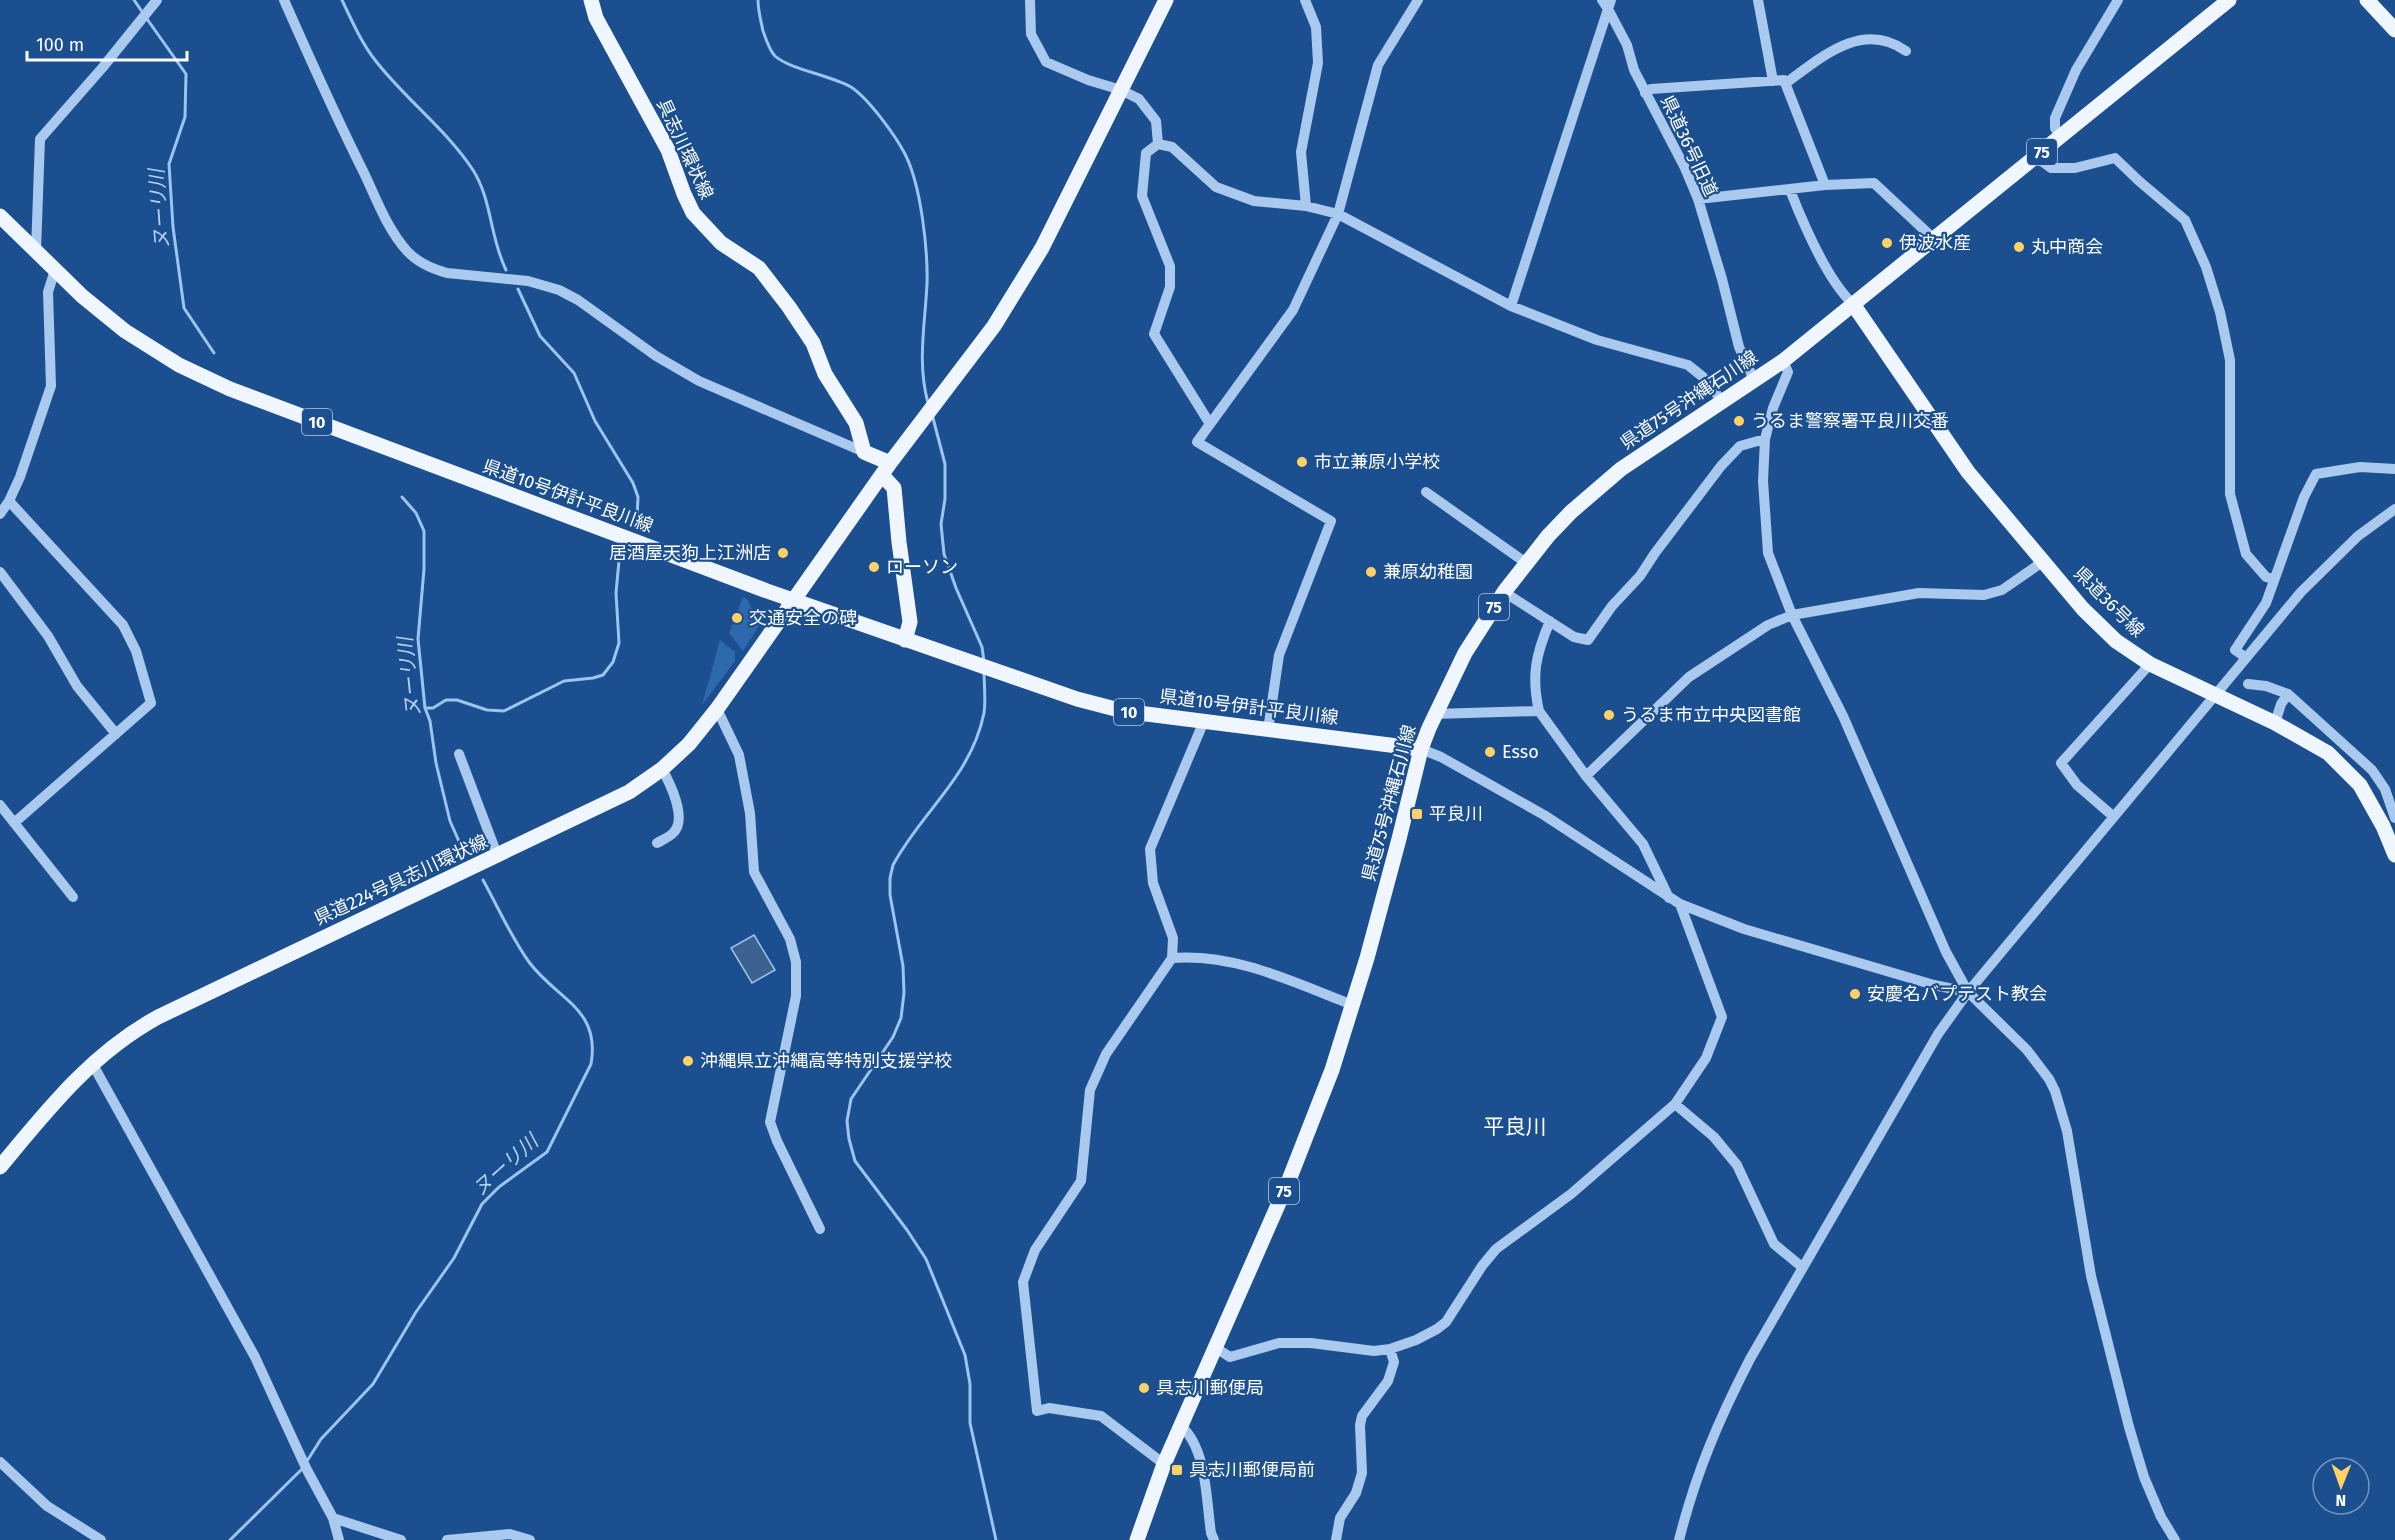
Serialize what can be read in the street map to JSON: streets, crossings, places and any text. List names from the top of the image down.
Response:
{
  "streets": {
    "main road": [
      "具志川環状線",
      "75",
      "県道75号沖縄石川線",
      "10",
      "県道10号伊計平良川線",
      "県道36号線",
      "県道224号具志川環状線"
    ],
    "street": ["県道36号旧道"]
  },
  "crossings": [
    ["県道36号旧道", "県道75号沖縄石川線"],
    ["県道75号沖縄石川線", "県道10号伊計平良川線"],
    ["県道75号沖縄石川線", "県道36号線"],
    ["県道10号伊計平良川線", "県道224号具志川環状線"]
  ],
  "districts": ["平良川"],
  "water": ["ヌーリ川"],
  "places": {
    "other": [
      "伊波水産",
      "丸中商会",
      "うるま警察署平良川交番",
      "市立兼原小学校",
      "居酒屋天狗上江洲店",
      "ローソン",
      "兼原幼稚園",
      "交通安全の碑",
      "うるま市立中央図書館",
      "Esso",
      "安慶名バプテスト教会",
      "沖縄県立沖縄高等特別支援学校",
      "具志川郵便局"
    ],
    "transit": ["平良川", "具志川郵便局前"]
  },
  "scale_bar": "100 m",
  "north": "bottom"
}
